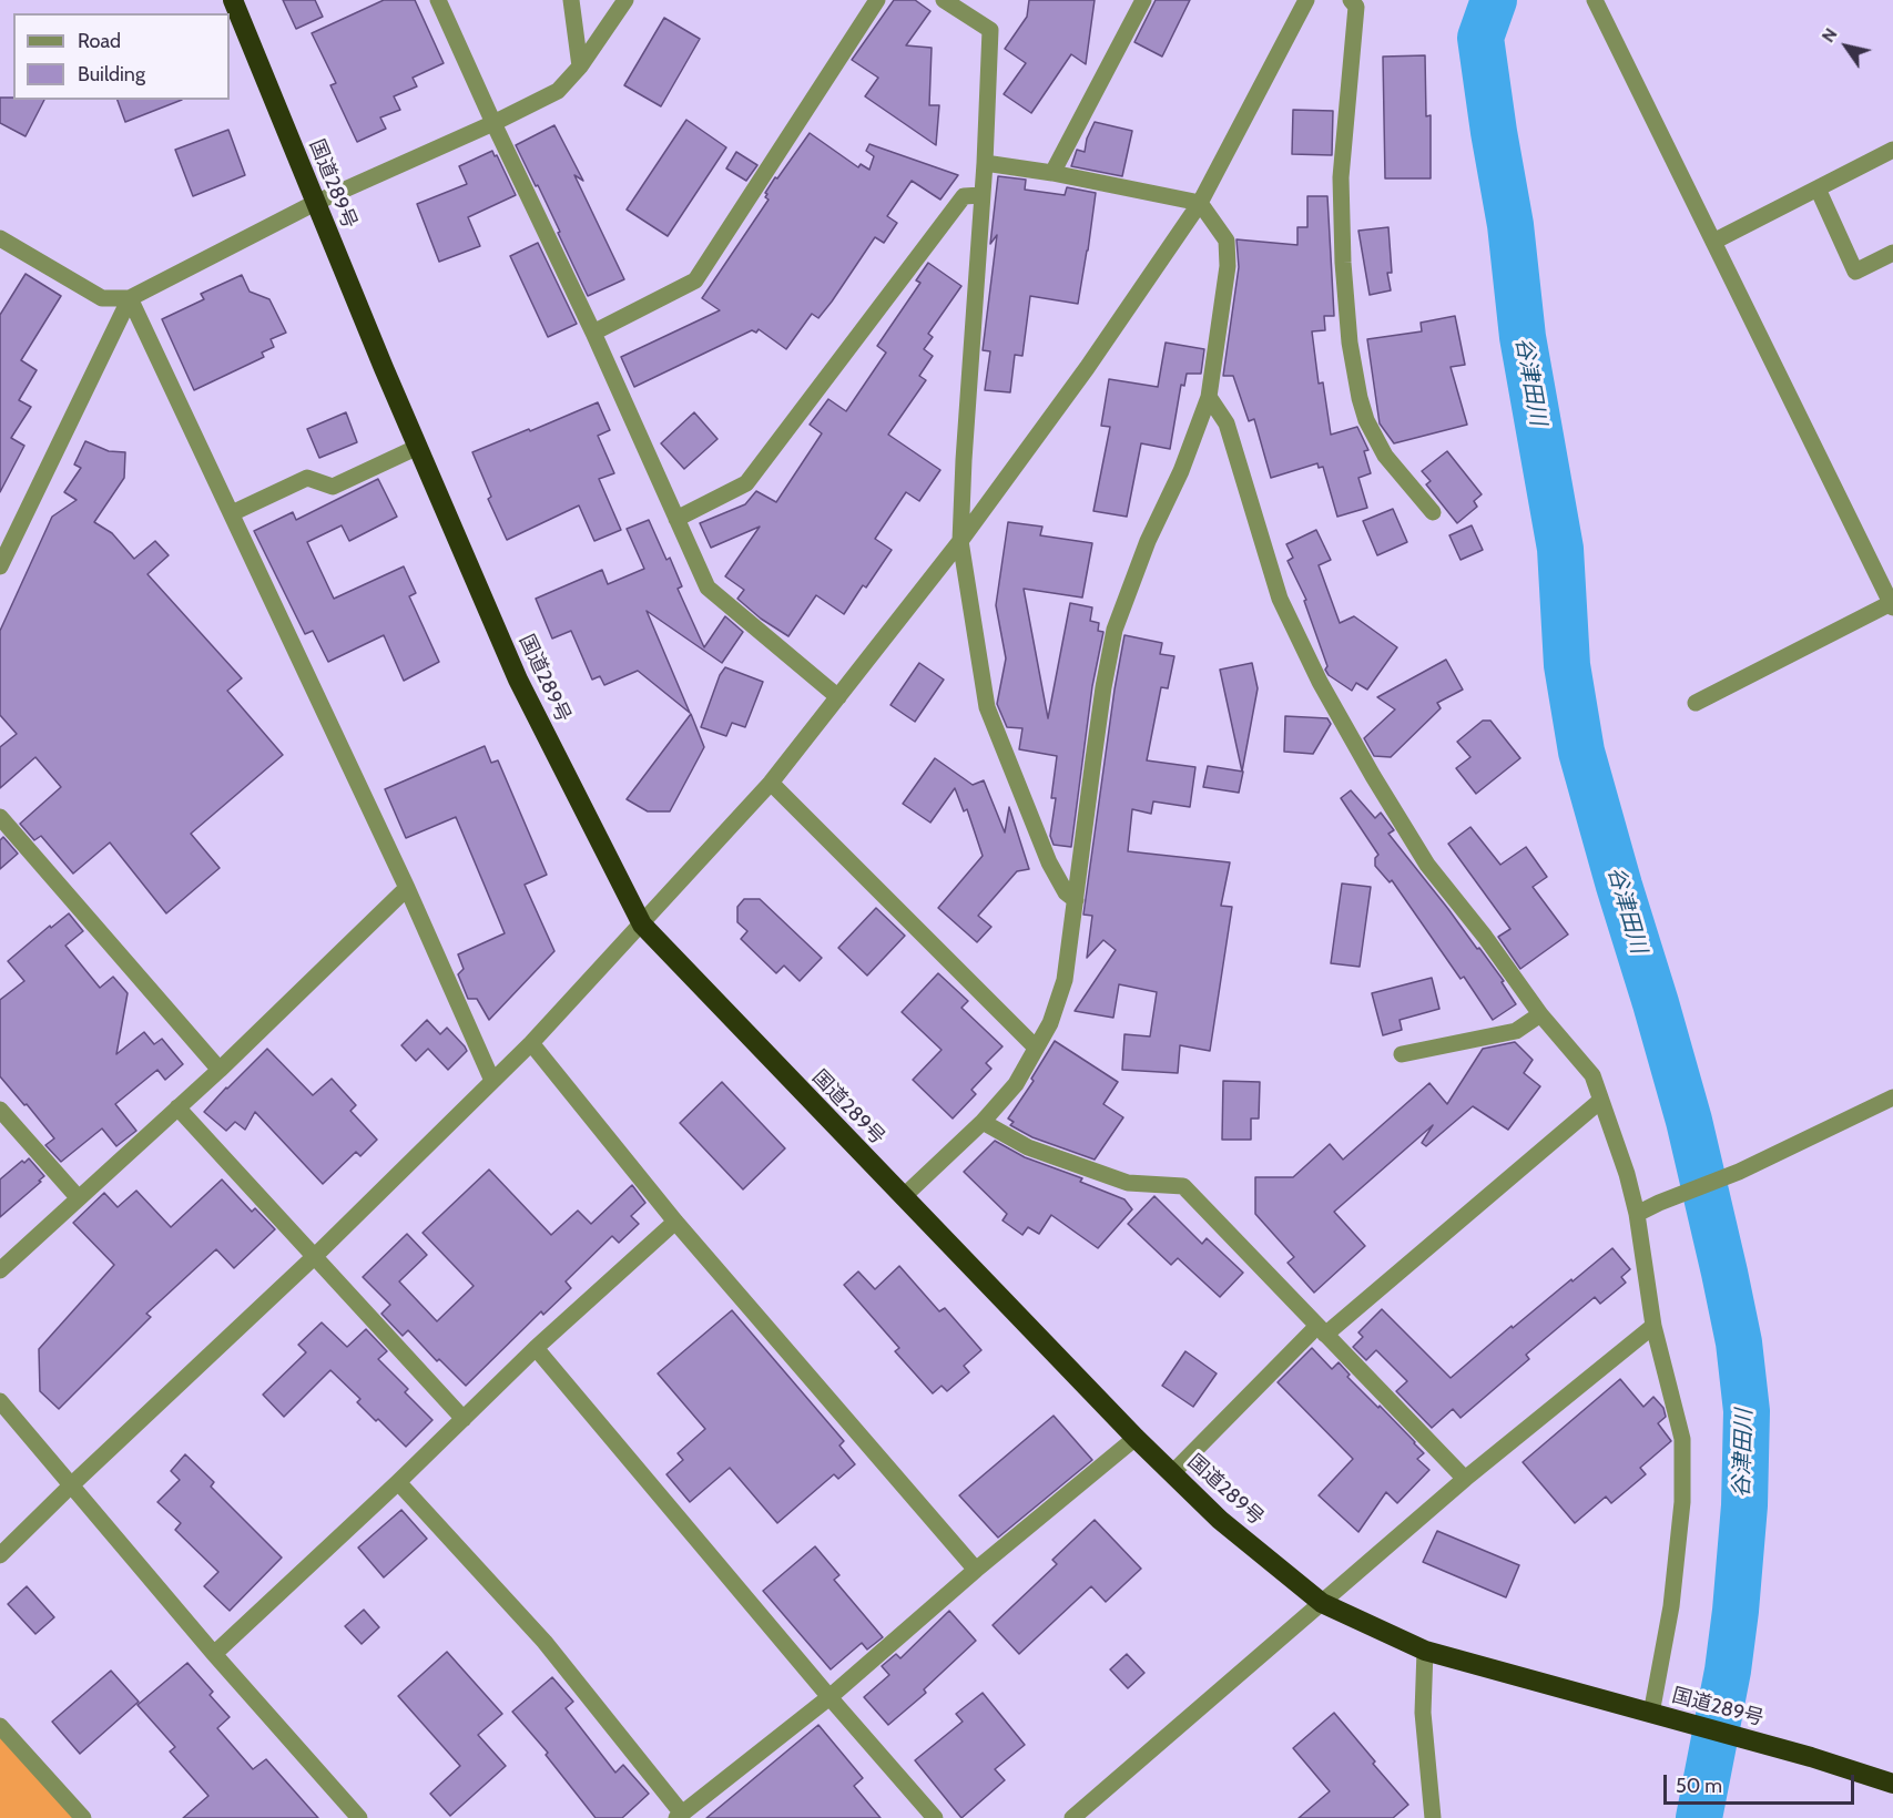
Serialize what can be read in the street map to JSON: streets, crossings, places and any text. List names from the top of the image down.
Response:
{
  "streets": {
    "highway": ["国道289号"]
  },
  "water": ["谷津田川"],
  "legend": ["Road", "Building"],
  "scale_bar": "50 m",
  "north": "top left"
}
